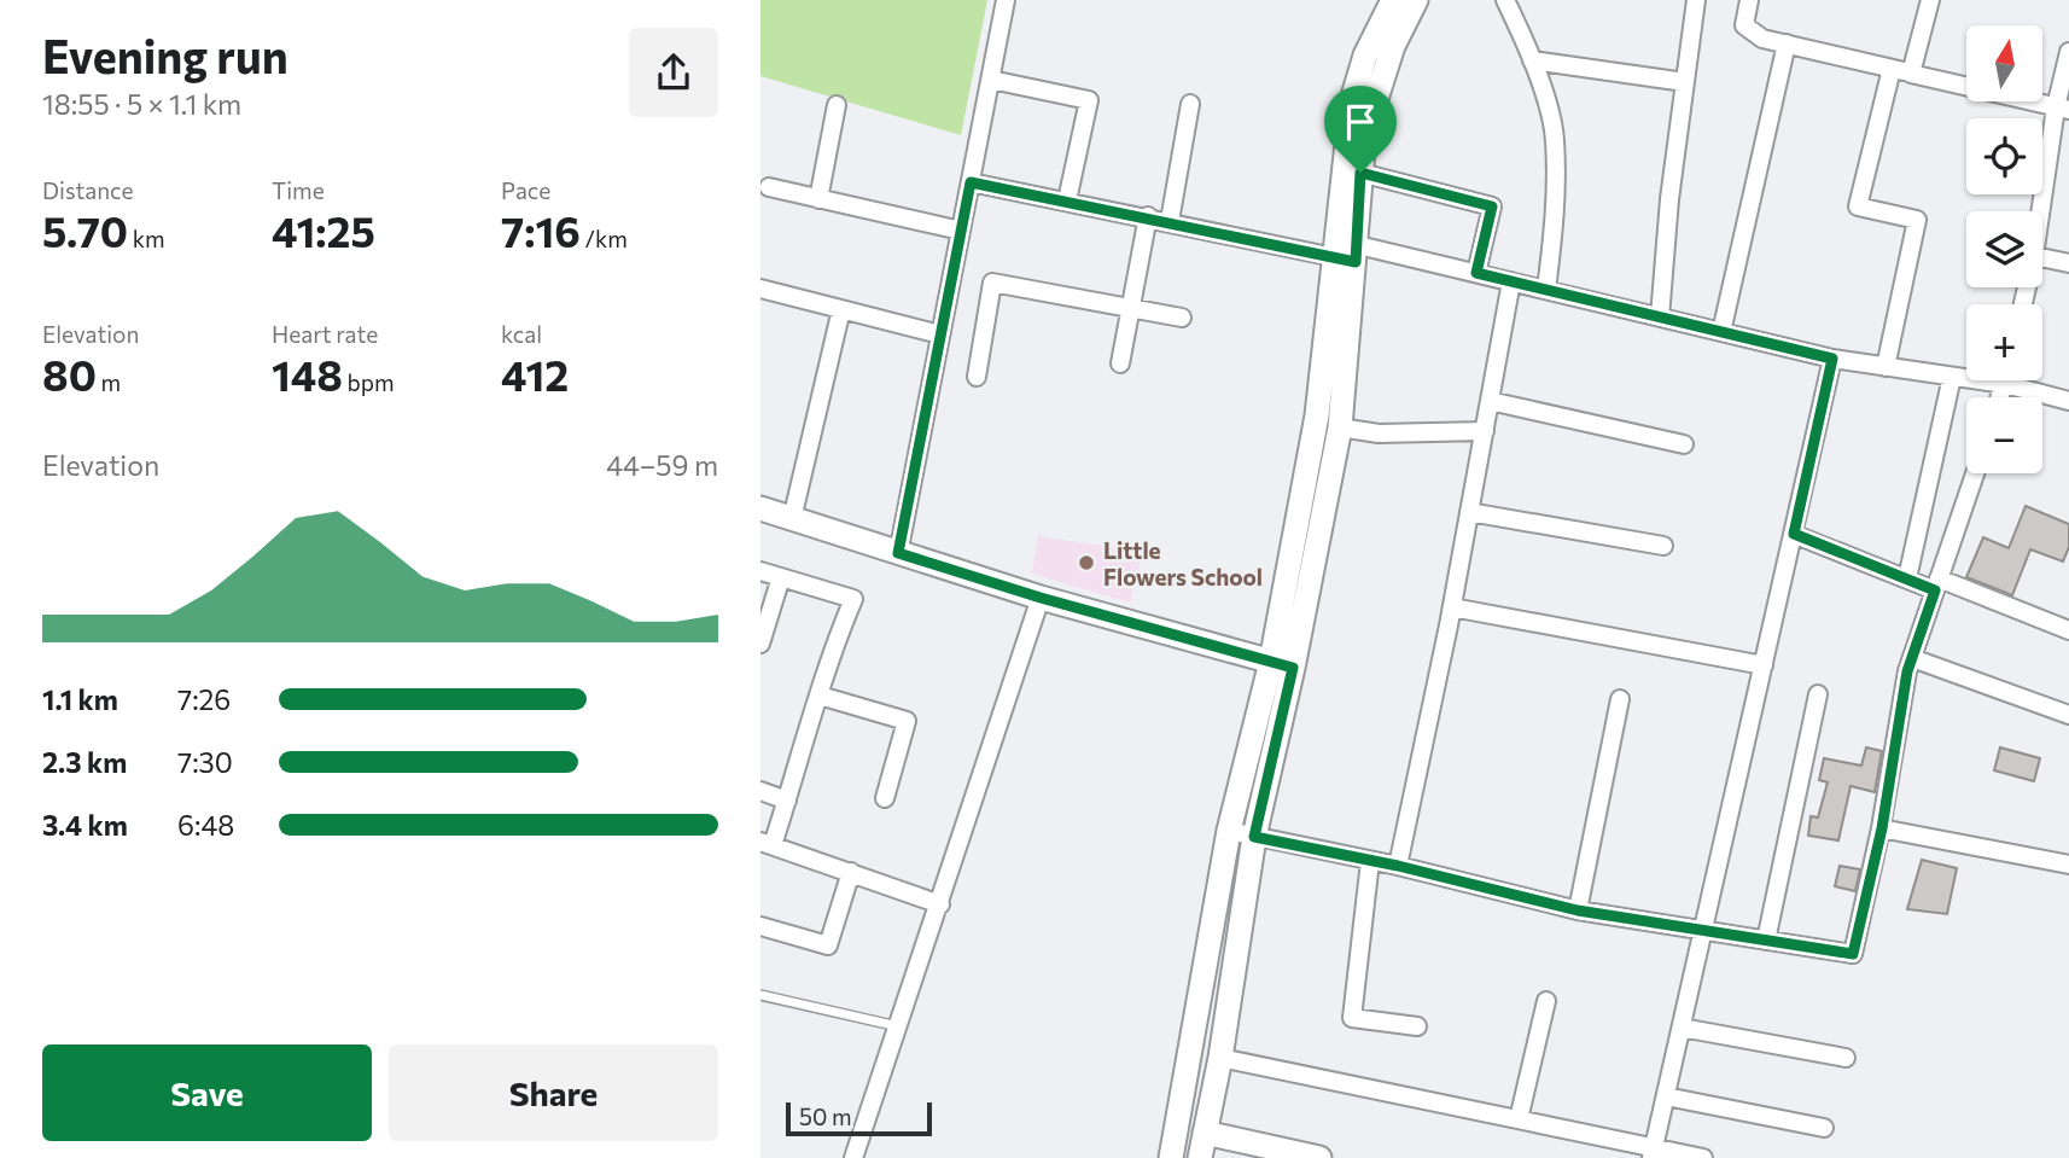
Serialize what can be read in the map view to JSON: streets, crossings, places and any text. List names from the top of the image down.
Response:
{
  "places": ["Little Flowers School"],
  "scale_bar": "50 m",
  "north": "top",
  "page": {
    "heading": ["Evening run", "18:55 · 5 × 1.1 km"],
    "map_buttons": ["+", "−"],
    "stats": [
      ["Distance", "5.70 km"],
      ["Time", "41:25"],
      ["Pace", "7:16 /km"],
      ["Elevation", "80 m"],
      ["Heart rate", "148 bpm"],
      ["kcal", "412"]
    ],
    "chart": ["Elevation", "44–59 m"],
    "list": [
      {
        "name": "1.1 km",
        "note": "7:26"
      },
      {
        "name": "2.3 km",
        "note": "7:30"
      },
      {
        "name": "3.4 km",
        "note": "6:48"
      }
    ],
    "buttons": ["Save", "Share"],
    "scale": "50 m"
  }
}
